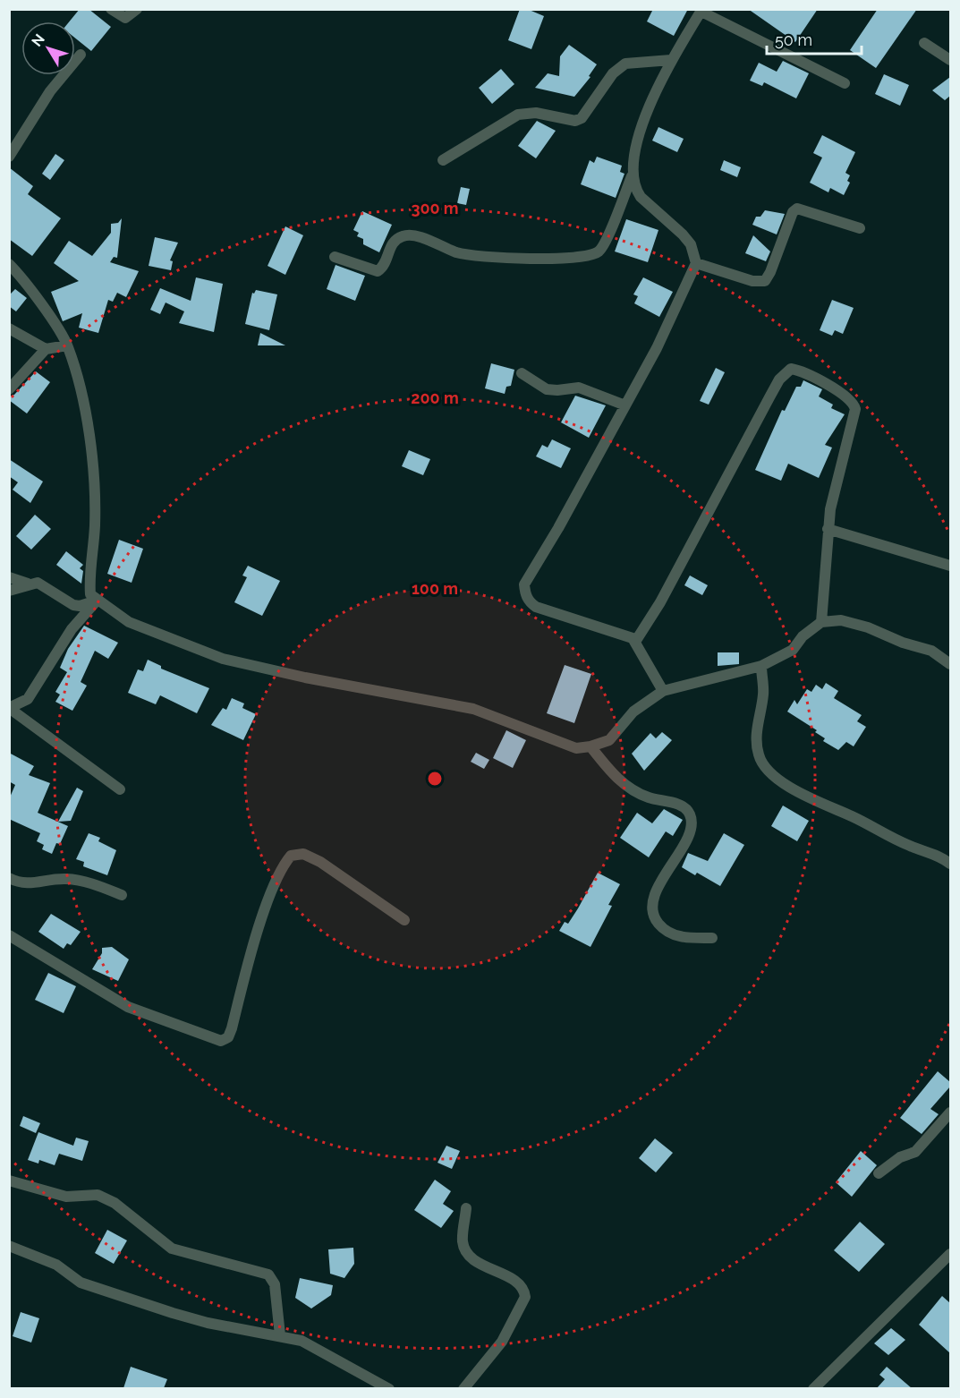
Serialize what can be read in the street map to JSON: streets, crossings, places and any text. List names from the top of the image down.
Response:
{
  "scale_bar": "50 m",
  "north": "top left",
  "rings": ["300 m", "200 m", "100 m"]
}
